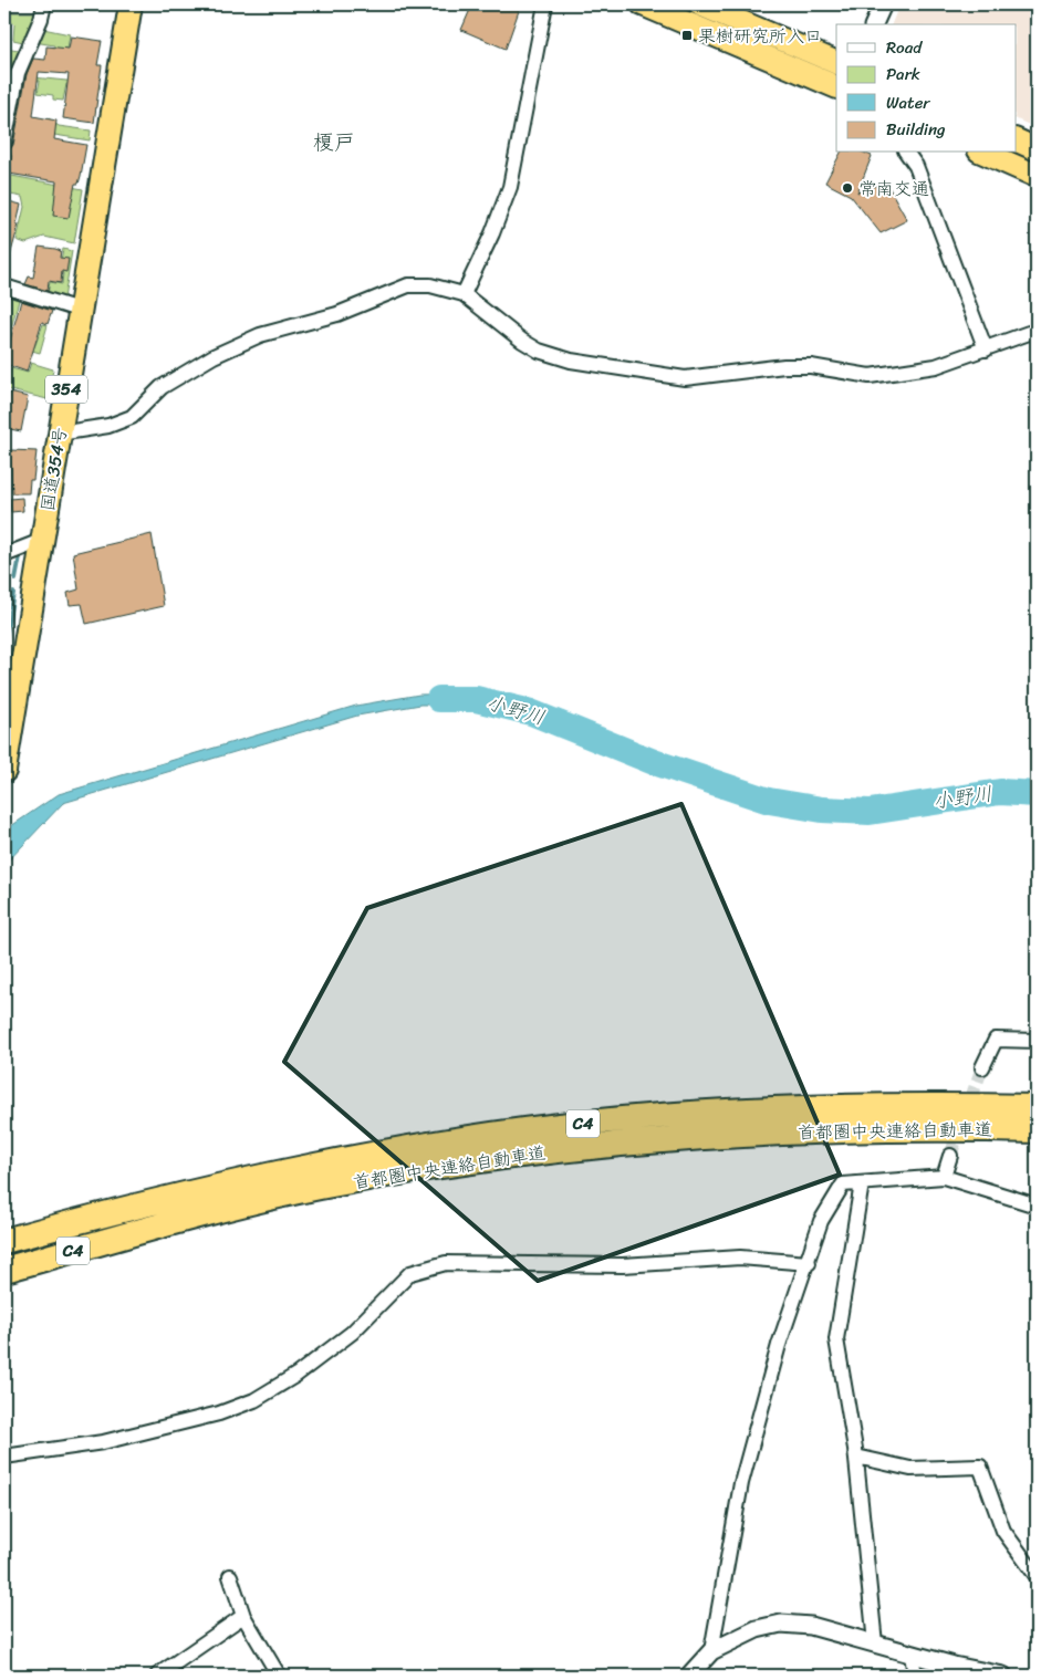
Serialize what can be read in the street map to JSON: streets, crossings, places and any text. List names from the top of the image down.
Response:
{
  "streets": {
    "highway": [
      "354",
      "国道354号",
      "C4",
      "首都圏中央連絡自動車道"
    ]
  },
  "districts": ["榎戸"],
  "water": ["小野川"],
  "places": {
    "transit": ["果樹研究所入口"],
    "other": ["常南交通"]
  },
  "legend": [
    "Road",
    "Park",
    "Water",
    "Building"
  ]
}
